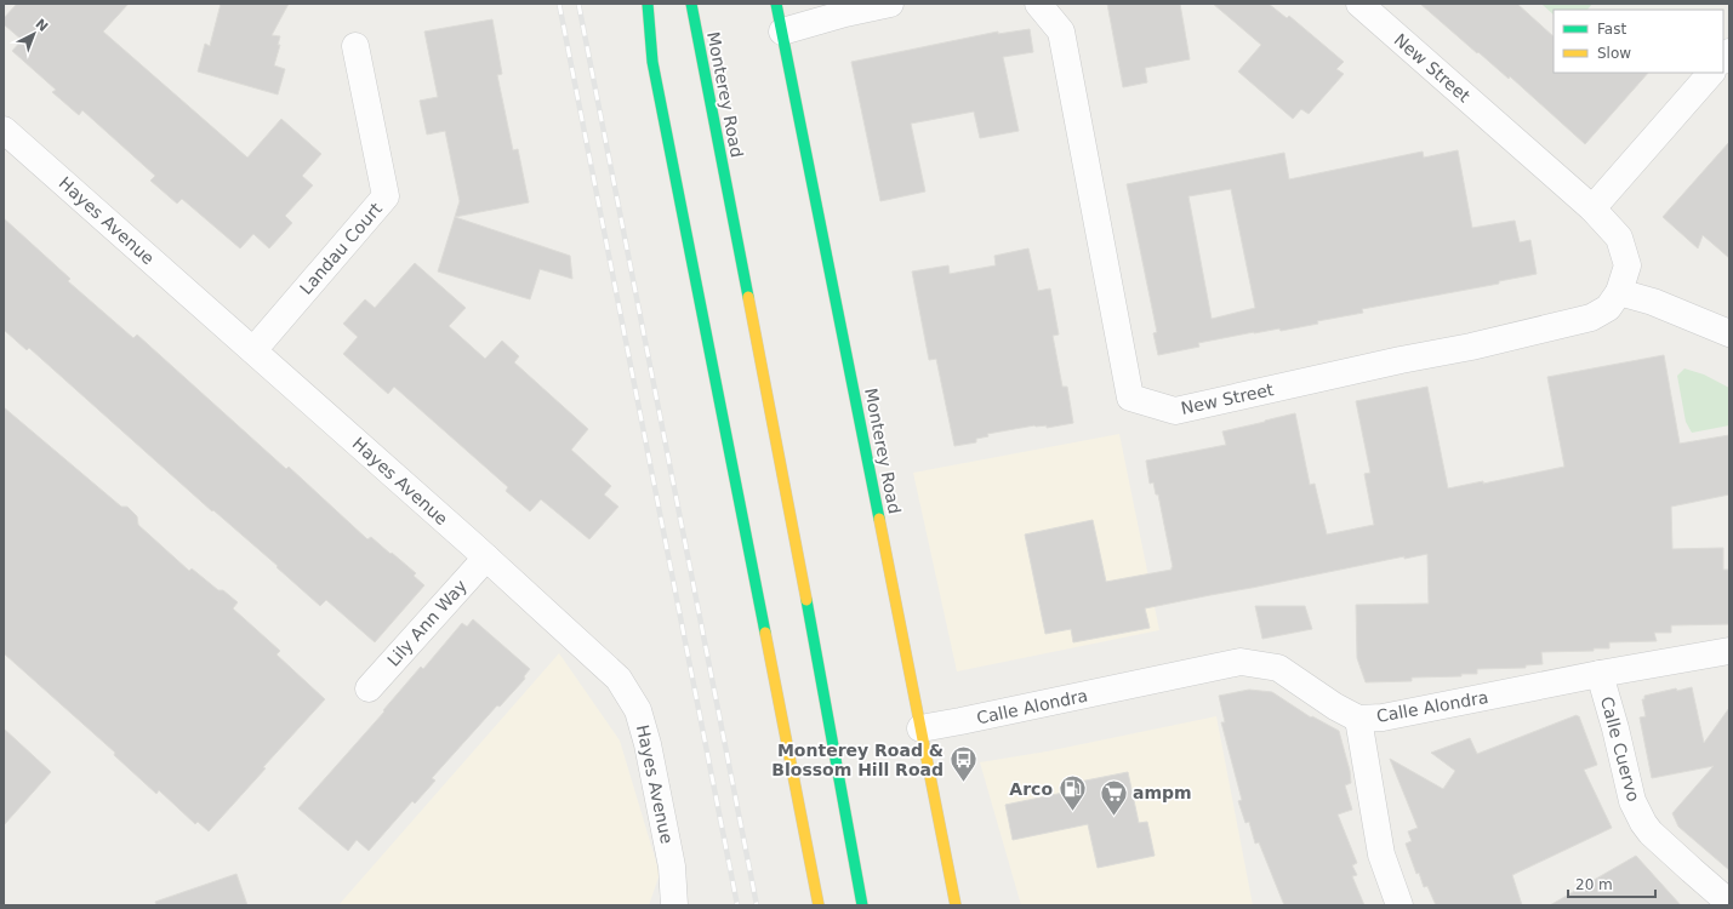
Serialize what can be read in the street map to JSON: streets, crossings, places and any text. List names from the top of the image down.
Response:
{
  "streets": {
    "main road": ["Monterey Road"],
    "street": [
      "New Street",
      "Hayes Avenue",
      "Landau Court",
      "Lily Ann Way",
      "Calle Alondra",
      "Calle Cuervo"
    ]
  },
  "crossings": [
    ["Monterey Road", "Calle Alondra"],
    ["Hayes Avenue", "Landau Court"],
    ["Hayes Avenue", "Lily Ann Way"],
    ["Calle Alondra", "Calle Cuervo"]
  ],
  "places": {
    "bus stop": ["Monterey Road & Blossom Hill Road"],
    "fuel station": ["Arco"],
    "supermarket": ["ampm"]
  },
  "legend": ["Fast", "Slow"],
  "scale_bar": "20 m",
  "north": "top right"
}
